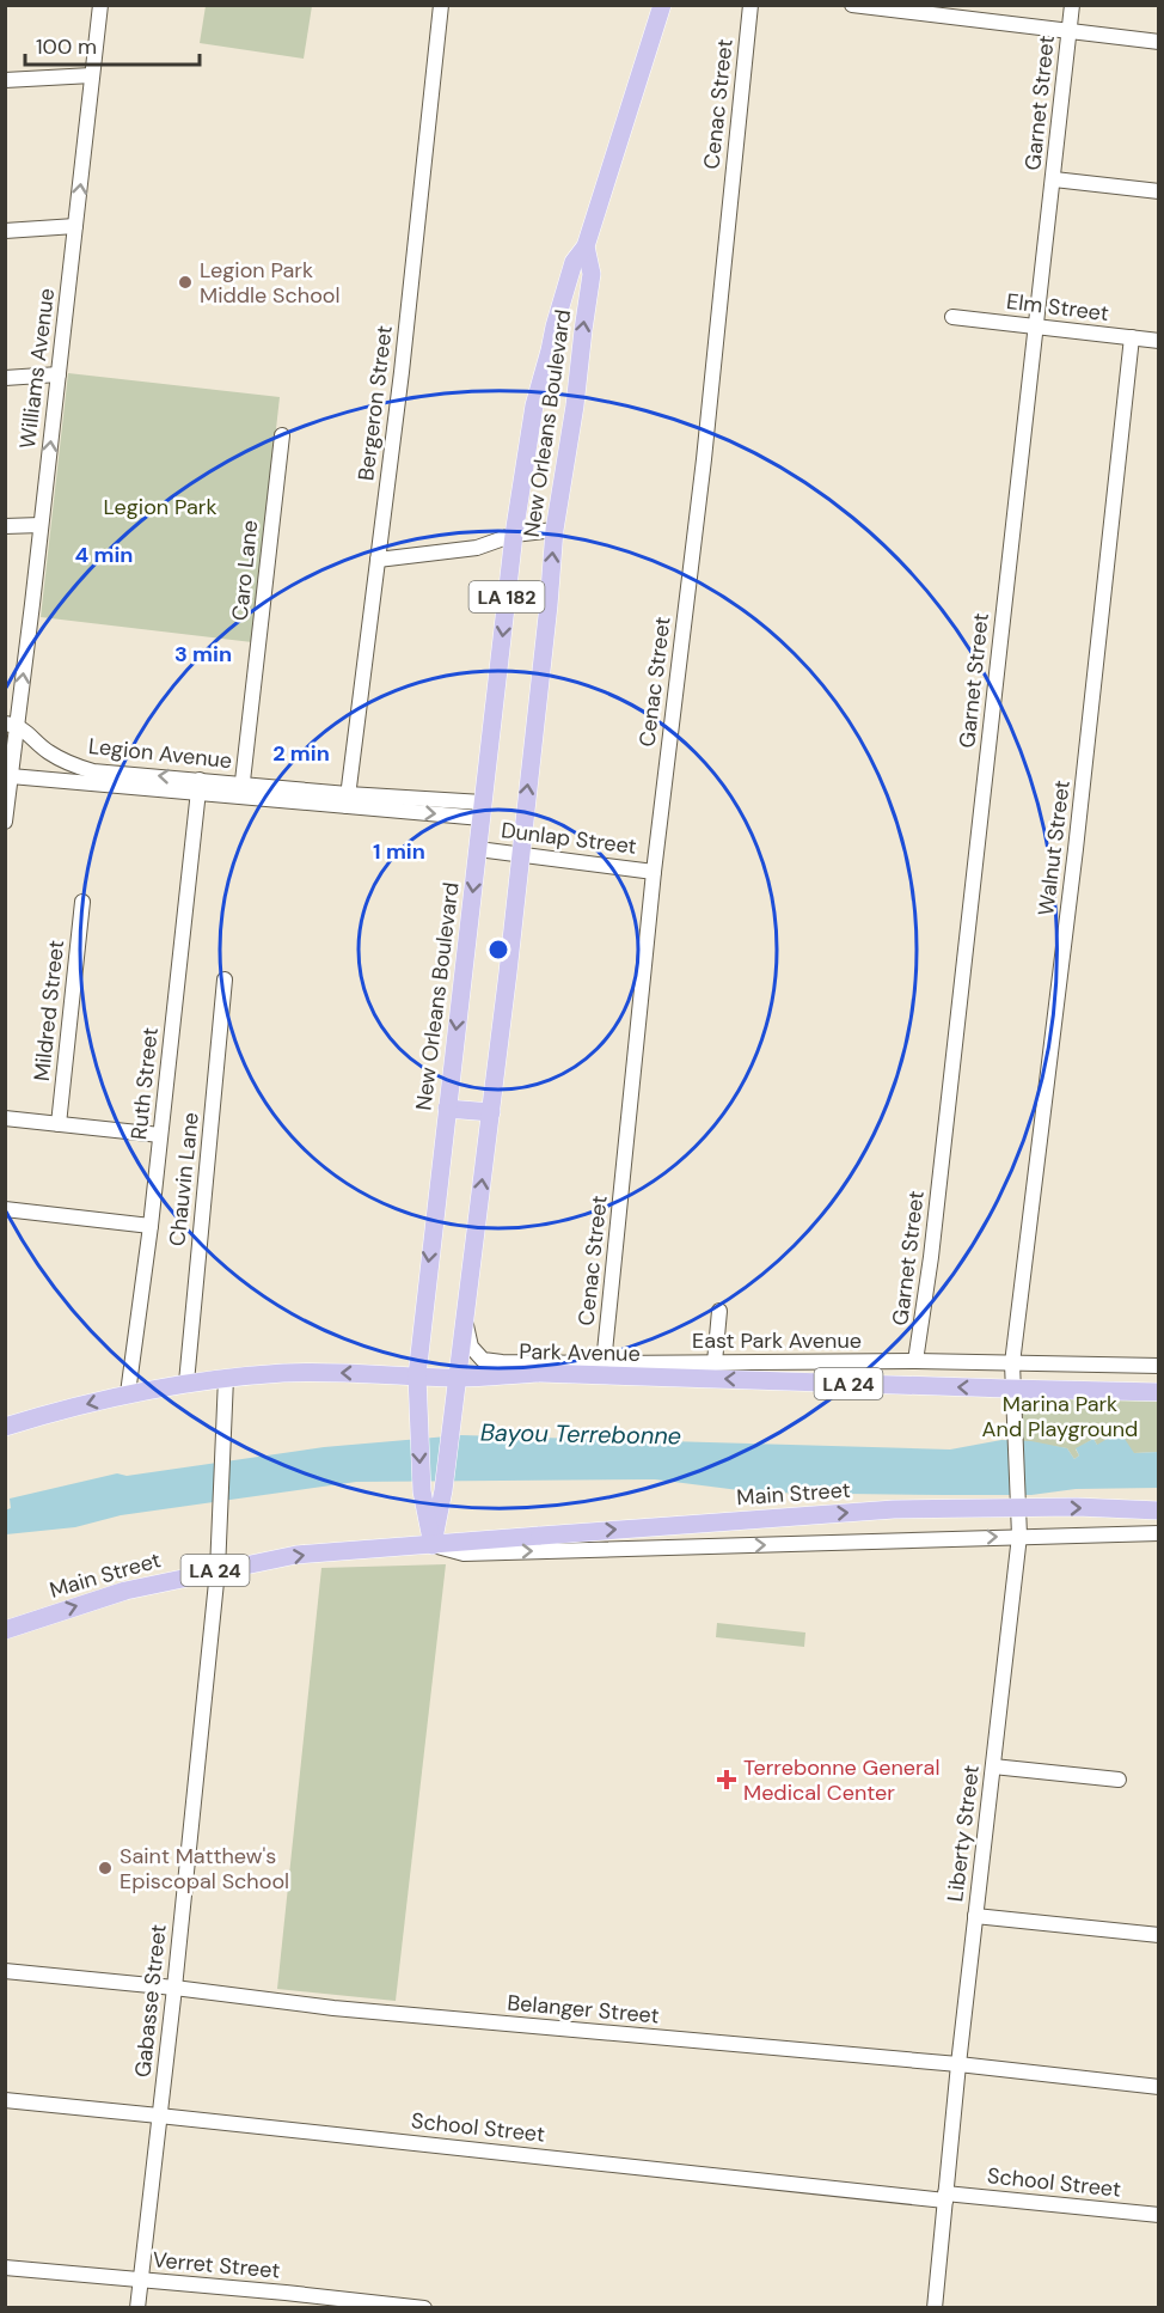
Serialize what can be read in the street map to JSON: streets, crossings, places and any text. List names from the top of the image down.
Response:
{
  "streets": {
    "main road": [
      "New Orleans Boulevard",
      "LA 182",
      "Park Avenue",
      "LA 24",
      "Main Street"
    ],
    "street": [
      "Garnet Street",
      "Cenac Street",
      "Elm Street",
      "Williams Avenue",
      "Bergeron Street",
      "Caro Lane",
      "Legion Avenue",
      "Dunlap Street",
      "Walnut Street",
      "Mildred Street",
      "Ruth Street",
      "Chauvin Lane",
      "East Park Avenue",
      "Liberty Street",
      "Gabasse Street",
      "Belanger Street",
      "School Street",
      "Verret Street"
    ]
  },
  "crossings": [
    ["Garnet Street", "Elm Street"],
    ["Garnet Street", "East Park Avenue"],
    ["Cenac Street", "Dunlap Street"],
    ["Cenac Street", "East Park Avenue"],
    ["Elm Street", "Walnut Street"],
    ["Williams Avenue", "Legion Avenue"],
    ["Bergeron Street", "Legion Avenue"],
    ["New Orleans Boulevard", "LA 182"],
    ["New Orleans Boulevard", "Legion Avenue"],
    ["New Orleans Boulevard", "Dunlap Street"],
    ["New Orleans Boulevard", "East Park Avenue"],
    ["New Orleans Boulevard", "Park Avenue"],
    ["Caro Lane", "Legion Avenue"],
    ["LA 182", "Park Avenue"],
    ["LA 182", "Main Street"],
    ["Legion Avenue", "Ruth Street"],
    ["Walnut Street", "East Park Avenue"],
    ["Walnut Street", "Liberty Street"],
    ["Ruth Street", "Park Avenue"],
    ["Chauvin Lane", "Park Avenue"],
    ["East Park Avenue", "Liberty Street"],
    ["Park Avenue", "Gabasse Street"],
    ["Main Street", "Liberty Street"],
    ["Main Street", "Gabasse Street"],
    ["Liberty Street", "Belanger Street"],
    ["Liberty Street", "School Street"],
    ["Gabasse Street", "Belanger Street"],
    ["Gabasse Street", "School Street"],
    ["Gabasse Street", "Verret Street"]
  ],
  "one_way": ["Williams Avenue", "Park Avenue", "Main Street"],
  "water": ["Bayou Terrebonne"],
  "parks": ["Legion Park", "Marina Park And Playground"],
  "places": {
    "other": ["Legion Park Middle School", "Saint Matthew's Episcopal School"],
    "health": ["Terrebonne General Medical Center"]
  },
  "scale_bar": "100 m",
  "rings": [
    "4 min",
    "3 min",
    "2 min",
    "1 min"
  ]
}
